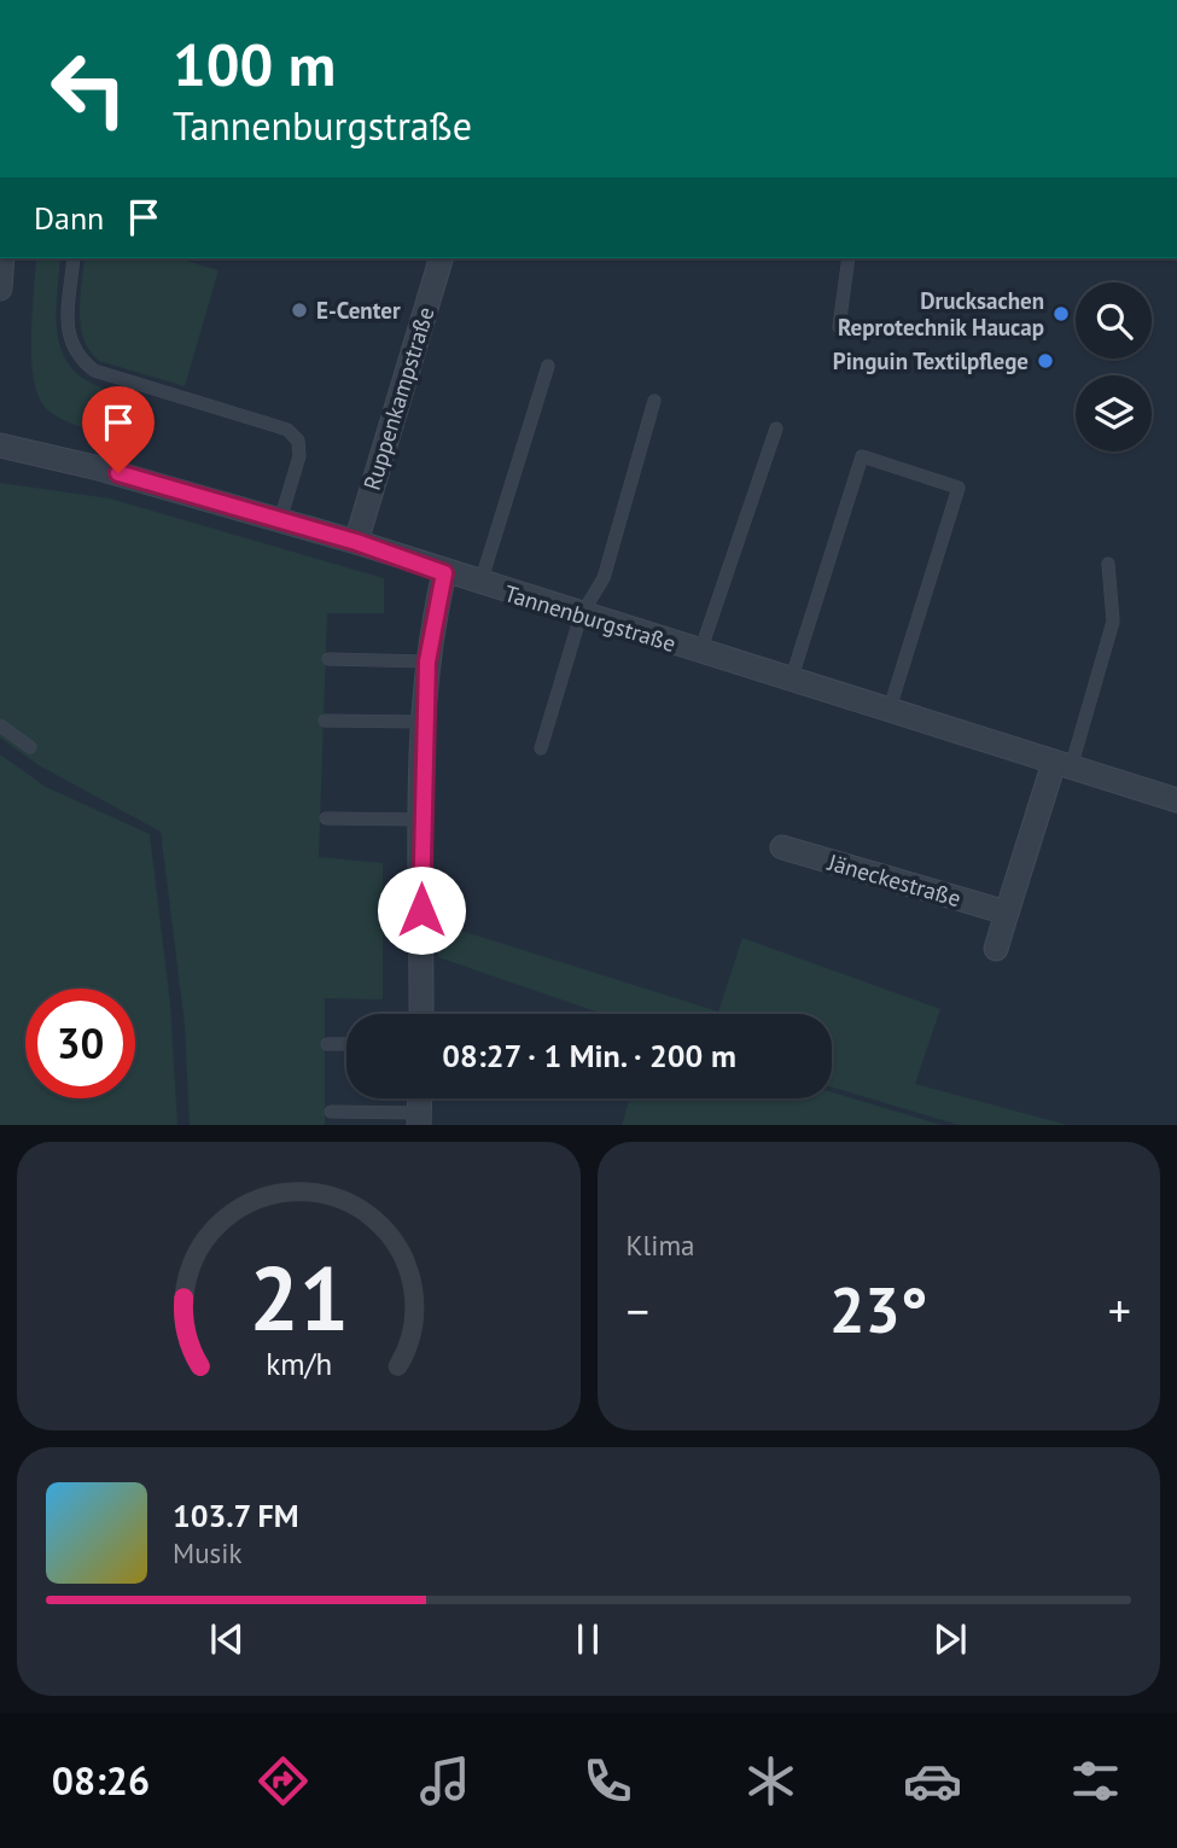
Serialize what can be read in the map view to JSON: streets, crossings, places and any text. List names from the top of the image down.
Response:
{
  "streets": {
    "street": ["Ruppenkampstraße", "Tannenburgstraße", "Jäneckestraße"]
  },
  "crossings": [
    ["Ruppenkampstraße", "Tannenburgstraße"]
  ],
  "places": ["E-Center", "Drucksachen Reprotechnik Haucap", "Pinguin Textilpflege"],
  "page": {
    "turn": ["100 m", "Tannenburgstraße"],
    "then": "Dann",
    "limit": "30",
    "trip": "08:27 · 1 Min. · 200 m",
    "tile": "Klima",
    "heat": ["−", "23°", "+"],
    "song": ["103.7 FM", "Musik"],
    "tabs": "08:26",
    "gauge": ["21", "km/h"]
  }
}
